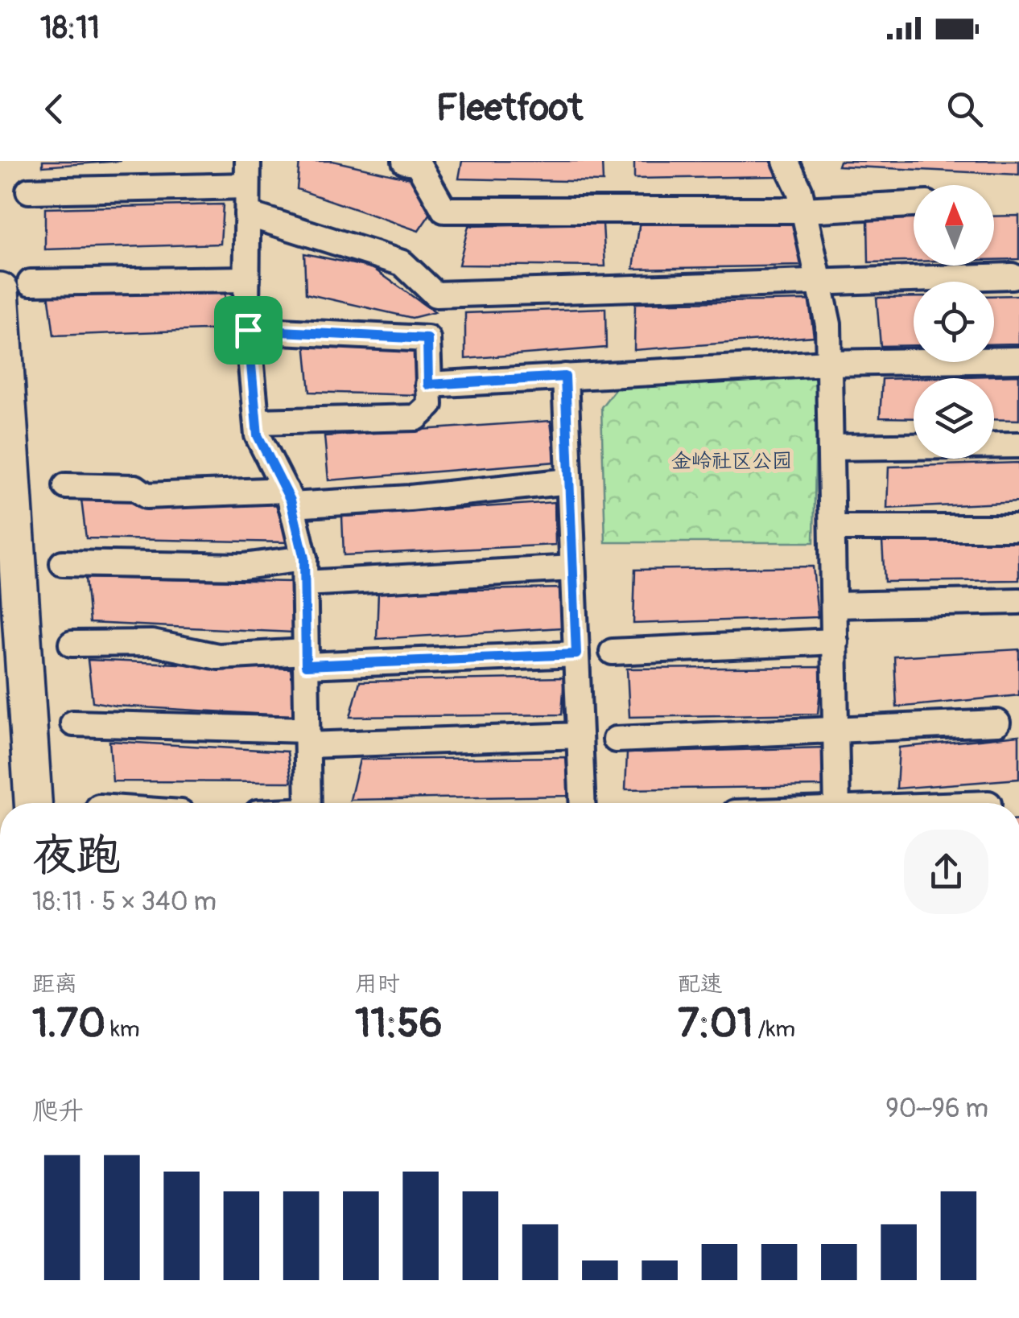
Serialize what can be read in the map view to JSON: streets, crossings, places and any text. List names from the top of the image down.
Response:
{
  "parks": ["金岭社区公园"],
  "north": "top",
  "page": {
    "status": "18:11",
    "header": "Fleetfoot",
    "heading": ["夜跑", "18:11 · 5 × 340 m"],
    "stats": [
      ["距离", "1.70 km"],
      ["用时", "11:56"],
      ["配速", "7:01 /km"]
    ],
    "chart": ["爬升", "90–96 m"]
  }
}
